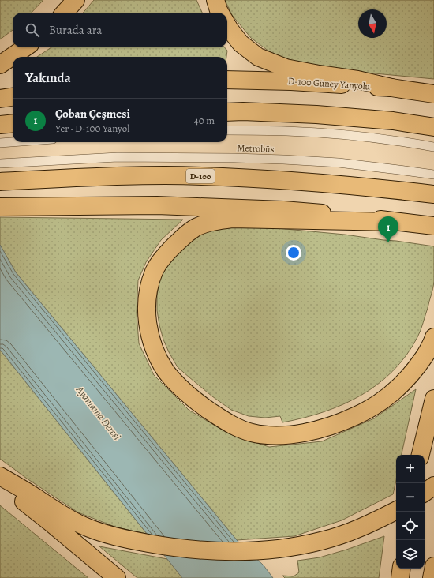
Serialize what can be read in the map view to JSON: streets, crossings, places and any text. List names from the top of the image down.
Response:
{
  "streets": {
    "main road": ["D-100 Güney Yanyolu", "D-100"],
    "lane": ["Metrobüs"]
  },
  "water": ["Ayamama Deresi"],
  "north": "bottom",
  "page": {
    "search": "Burada ara",
    "heading": "Yakında",
    "list": [
      {
        "mark": "1",
        "name": "Çoban Çeşmesi",
        "note": "Yer · D-100 Yanyol",
        "value": "40 m"
      }
    ],
    "pins": "1",
    "map_buttons": ["+", "−"]
  }
}
